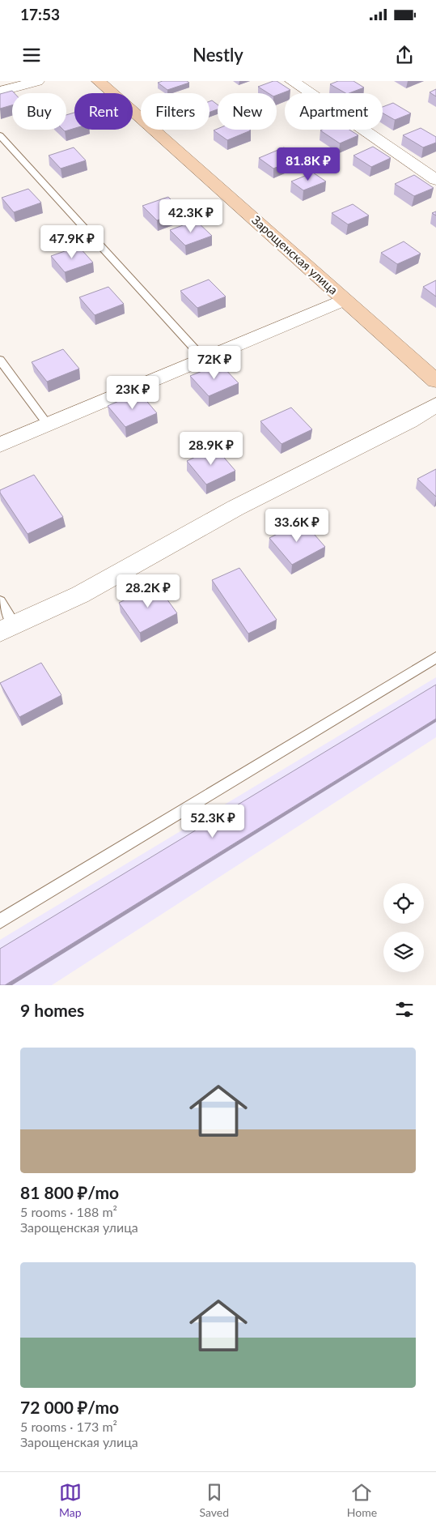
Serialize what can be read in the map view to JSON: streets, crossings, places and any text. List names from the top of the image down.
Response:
{
  "streets": {
    "street": ["Зарощенская улица"]
  },
  "page": {
    "status": "17:53",
    "header": "Nestly",
    "chip": [
      "Buy",
      "Rent",
      "Filters",
      "New",
      "Apartment"
    ],
    "price": [
      "81.8K ₽",
      "42.3K ₽",
      "47.9K ₽",
      "72K ₽",
      "23K ₽",
      "28.9K ₽",
      "33.6K ₽",
      "28.2K ₽",
      "52.3K ₽"
    ],
    "heading": "9 homes",
    "list": [
      {
        "name": "81 800 ₽/mo",
        "note": "5 rooms · 188 m² · Зарощенская улица"
      },
      {
        "name": "72 000 ₽/mo",
        "note": "5 rooms · 173 m² · Зарощенская улица"
      }
    ],
    "tabs": ["Map", "Saved", "Home"]
  }
}
